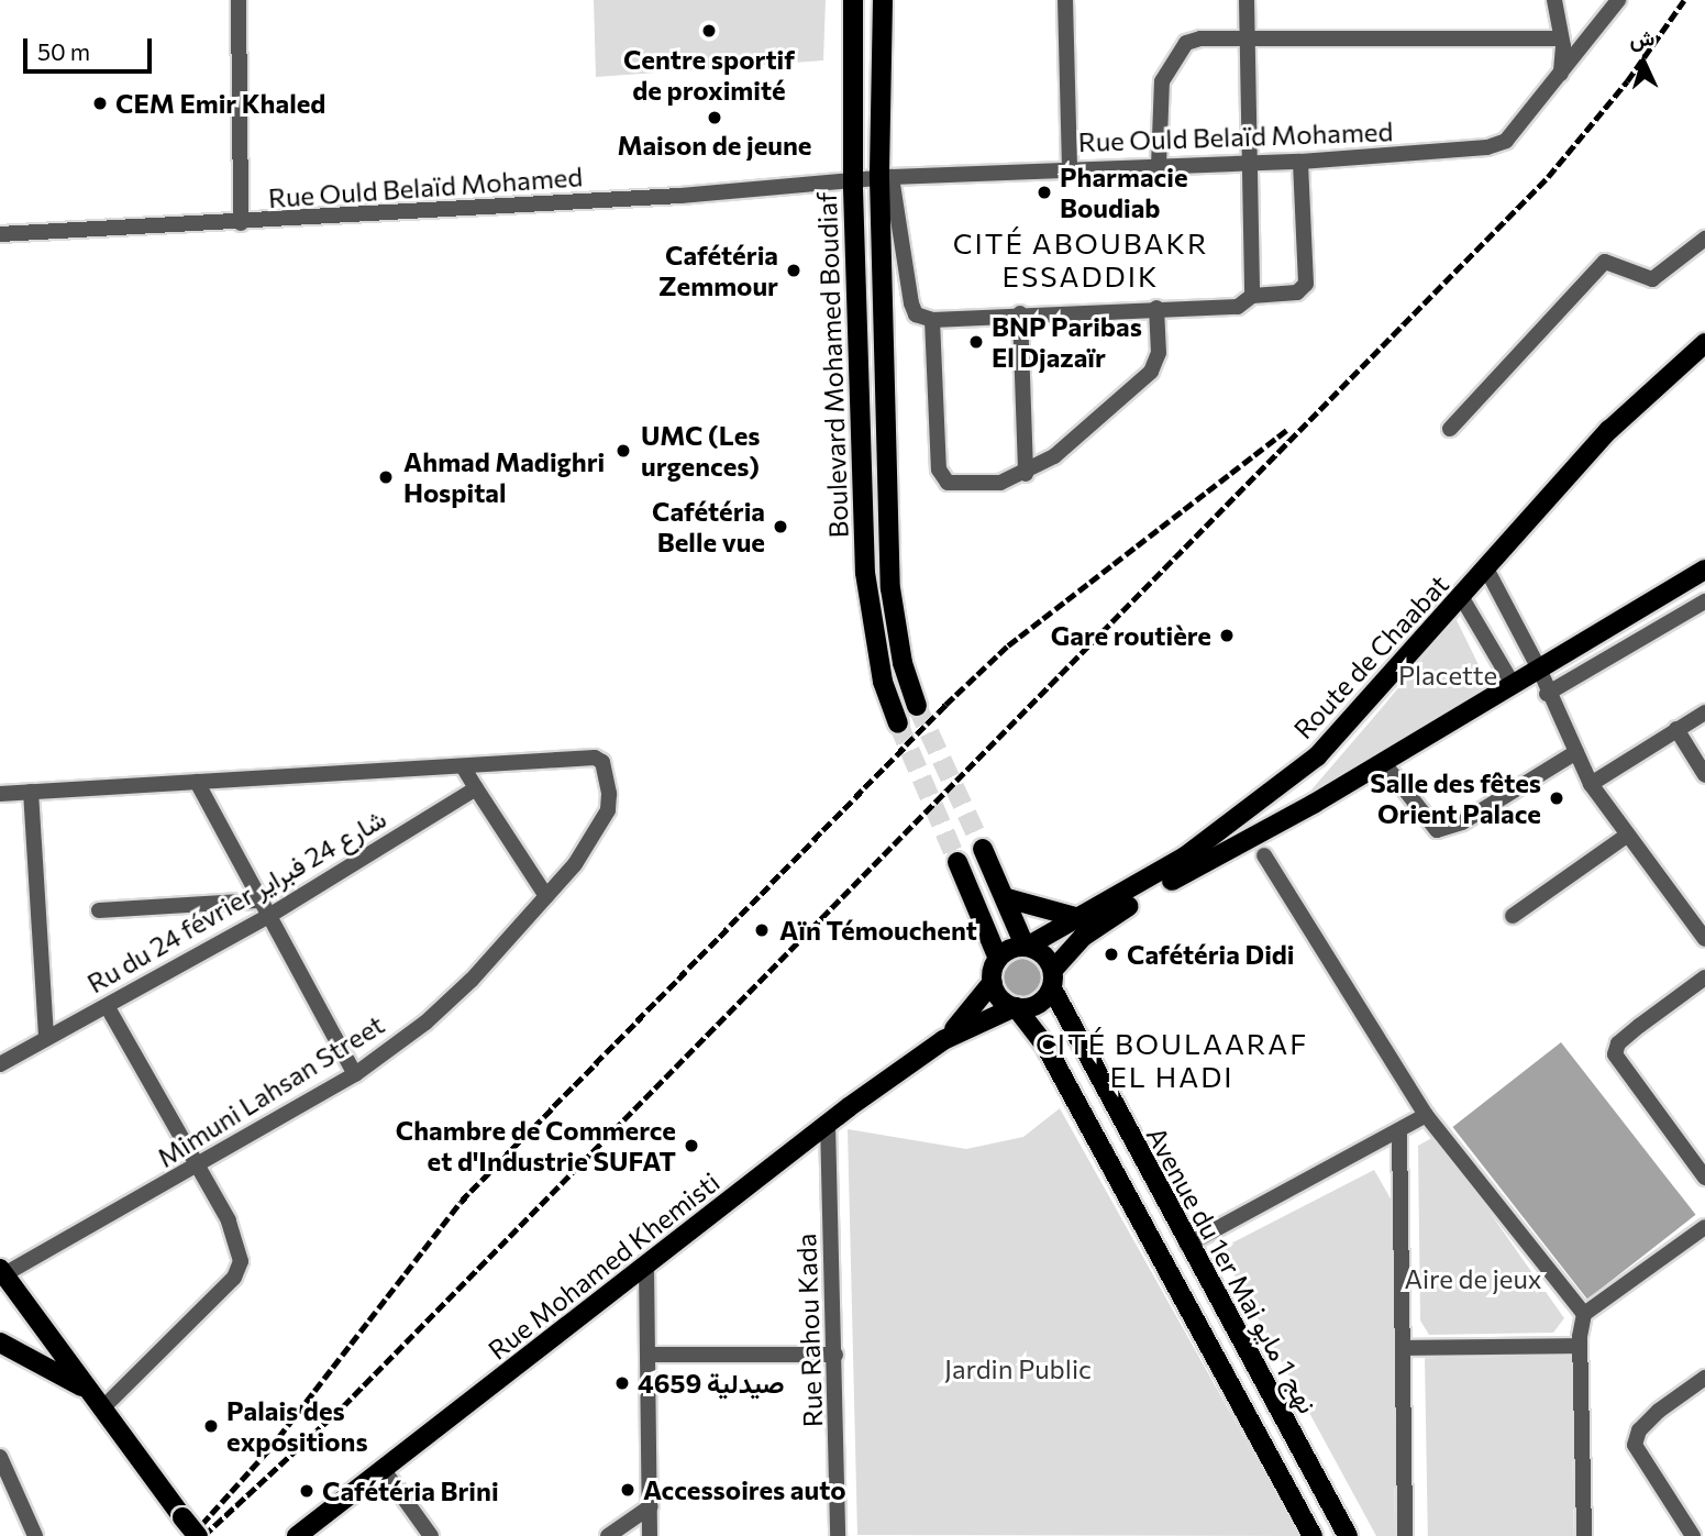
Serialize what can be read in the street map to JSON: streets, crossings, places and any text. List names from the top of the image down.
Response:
{
  "streets": {
    "main road": [
      "Boulevard Mohamed Boudiaf",
      "Route de Chaabat",
      "Rue Mohamed Khemisti",
      "Avenue du 1er Mai نهج 1 مايو"
    ],
    "street": [
      "Rue Ould Belaïd Mohamed",
      "Ru du 24 février شارع 24 فبراير",
      "Mimuni Lahsan Street",
      "Rue Rahou Kada"
    ]
  },
  "crossings": [
    ["Rue Ould Belaïd Mohamed", "Boulevard Mohamed Boudiaf"],
    ["Route de Chaabat", "Rue Mohamed Khemisti"],
    ["Route de Chaabat", "Avenue du 1er Mai نهج 1 مايو"],
    ["Rue Mohamed Khemisti", "Avenue du 1er Mai نهج 1 مايو"],
    ["Rue Mohamed Khemisti", "Rue Rahou Kada"]
  ],
  "districts": ["CITÉ ABOUBAKR ESSADDIK", "CITÉ BOULAARAF EL HADI"],
  "parks": ["Placette", "Aire de jeux", "Jardin Public"],
  "places": [
    "Centre sportif de proximité",
    "CEM Emir Khaled",
    "Maison de jeune",
    "Pharmacie Boudiab",
    "Cafétéria Zemmour",
    "BNP Paribas El Djazaïr",
    "UMC (Les urgences)",
    "Ahmad Madighri Hospital",
    "Cafétéria Belle vue",
    "Gare routière",
    "Salle des fêtes Orient Palace",
    "Aïn Témouchent",
    "Cafétéria Didi",
    "Chambre de Commerce et d'Industrie SUFAT",
    "صيدلية 4659",
    "Palais des expositions",
    "Accessoires auto",
    "Cafétéria Brini"
  ],
  "scale_bar": "50 m",
  "north": "top"
}
